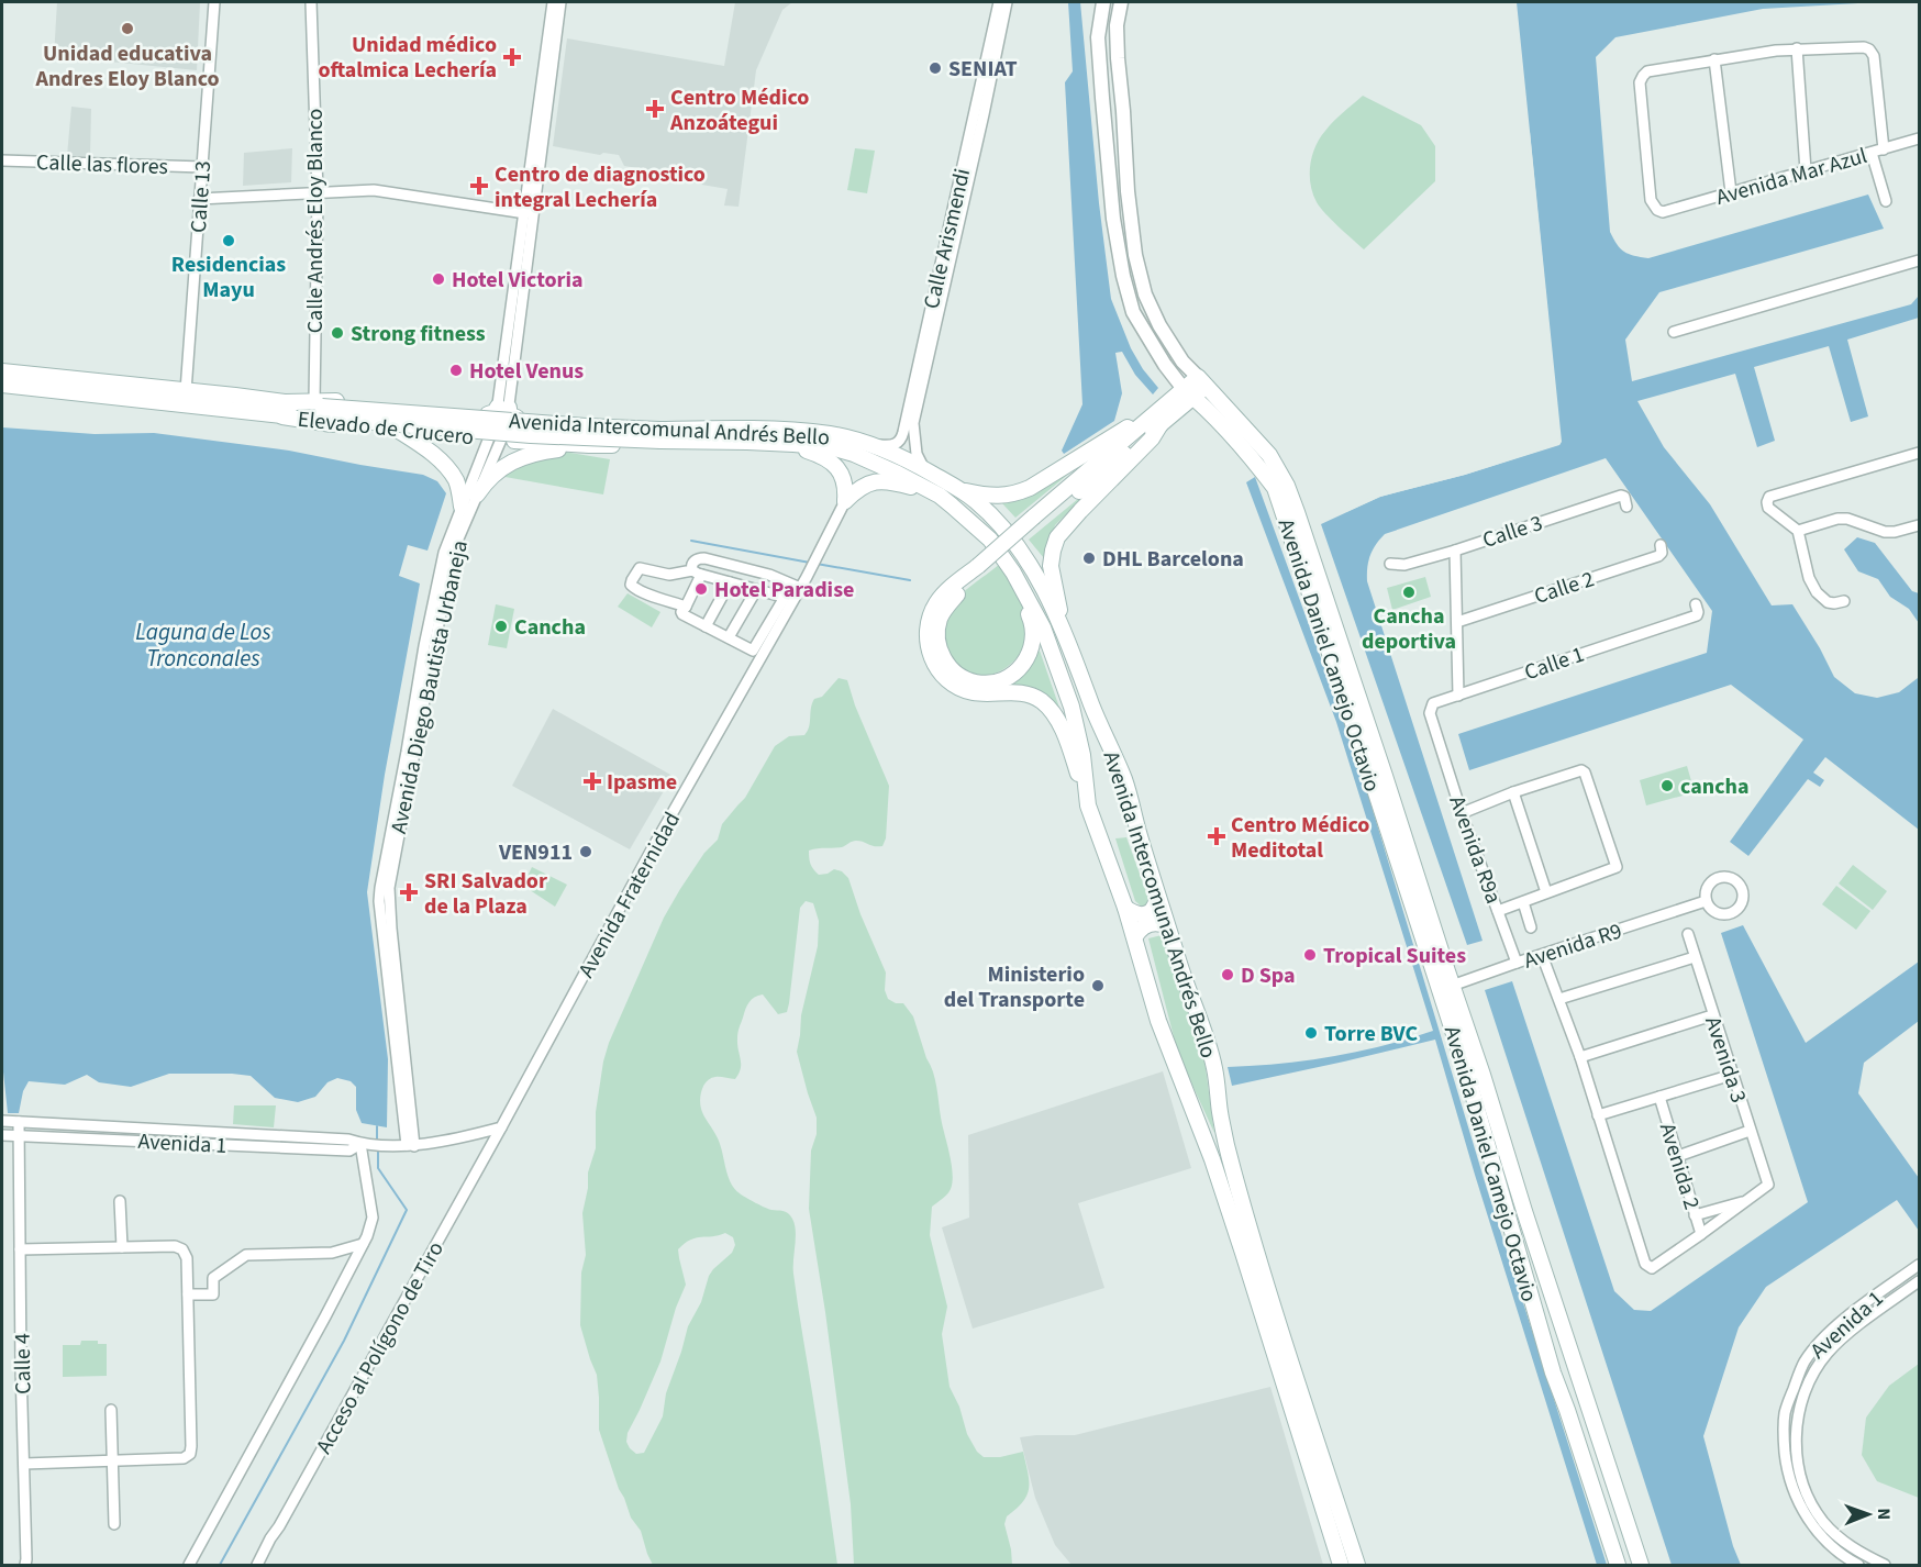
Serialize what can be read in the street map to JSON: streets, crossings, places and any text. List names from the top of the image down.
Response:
{
  "streets": {
    "main road": ["Elevado de Crucero", "Avenida Intercomunal Andrés Bello", "Avenida Daniel Camejo Octavio"],
    "street": [
      "Calle las flores",
      "Avenida Mar Azul",
      "Calle 13",
      "Calle Andrés Eloy Blanco",
      "Calle Arismendi",
      "Calle 3",
      "Calle 2",
      "Calle 1",
      "Avenida Diego Bautista Urbaneja",
      "Avenida R9a",
      "Avenida Fraternidad",
      "Avenida R9",
      "Avenida 3",
      "Avenida 1",
      "Avenida 2",
      "Acceso al Polígono de Tiro",
      "Calle 4"
    ]
  },
  "crossings": [
    ["Calle las flores", "Calle 13"],
    ["Calle 13", "Avenida Intercomunal Andrés Bello"],
    ["Calle Andrés Eloy Blanco", "Elevado de Crucero"],
    ["Calle Andrés Eloy Blanco", "Avenida Intercomunal Andrés Bello"],
    ["Calle Arismendi", "Avenida Intercomunal Andrés Bello"],
    ["Elevado de Crucero", "Avenida Intercomunal Andrés Bello"],
    ["Elevado de Crucero", "Avenida Diego Bautista Urbaneja"],
    ["Avenida Daniel Camejo Octavio", "Avenida R9"],
    ["Calle 1", "Avenida R9a"],
    ["Avenida R9a", "Avenida R9"],
    ["Avenida Fraternidad", "Acceso al Polígono de Tiro"],
    ["Avenida 1", "Calle 4"]
  ],
  "water": ["Laguna de Los Tronconales"],
  "places": {
    "other": [
      "Unidad educativa Andres Eloy Blanco",
      "SENIAT",
      "Residencias Mayu",
      "Hotel Victoria",
      "Strong fitness",
      "Hotel Venus",
      "DHL Barcelona",
      "Hotel Paradise",
      "Cancha deportiva",
      "Cancha",
      "cancha",
      "VEN911",
      "Tropical Suites",
      "D Spa",
      "Ministerio del Transporte",
      "Torre BVC"
    ],
    "health": [
      "Unidad médico oftalmica Lechería",
      "Centro Médico Anzoátegui",
      "Centro de diagnostico integral Lechería",
      "Ipasme",
      "Centro Médico Meditotal",
      "SRI Salvador de la Plaza"
    ]
  },
  "north": "right"
}
